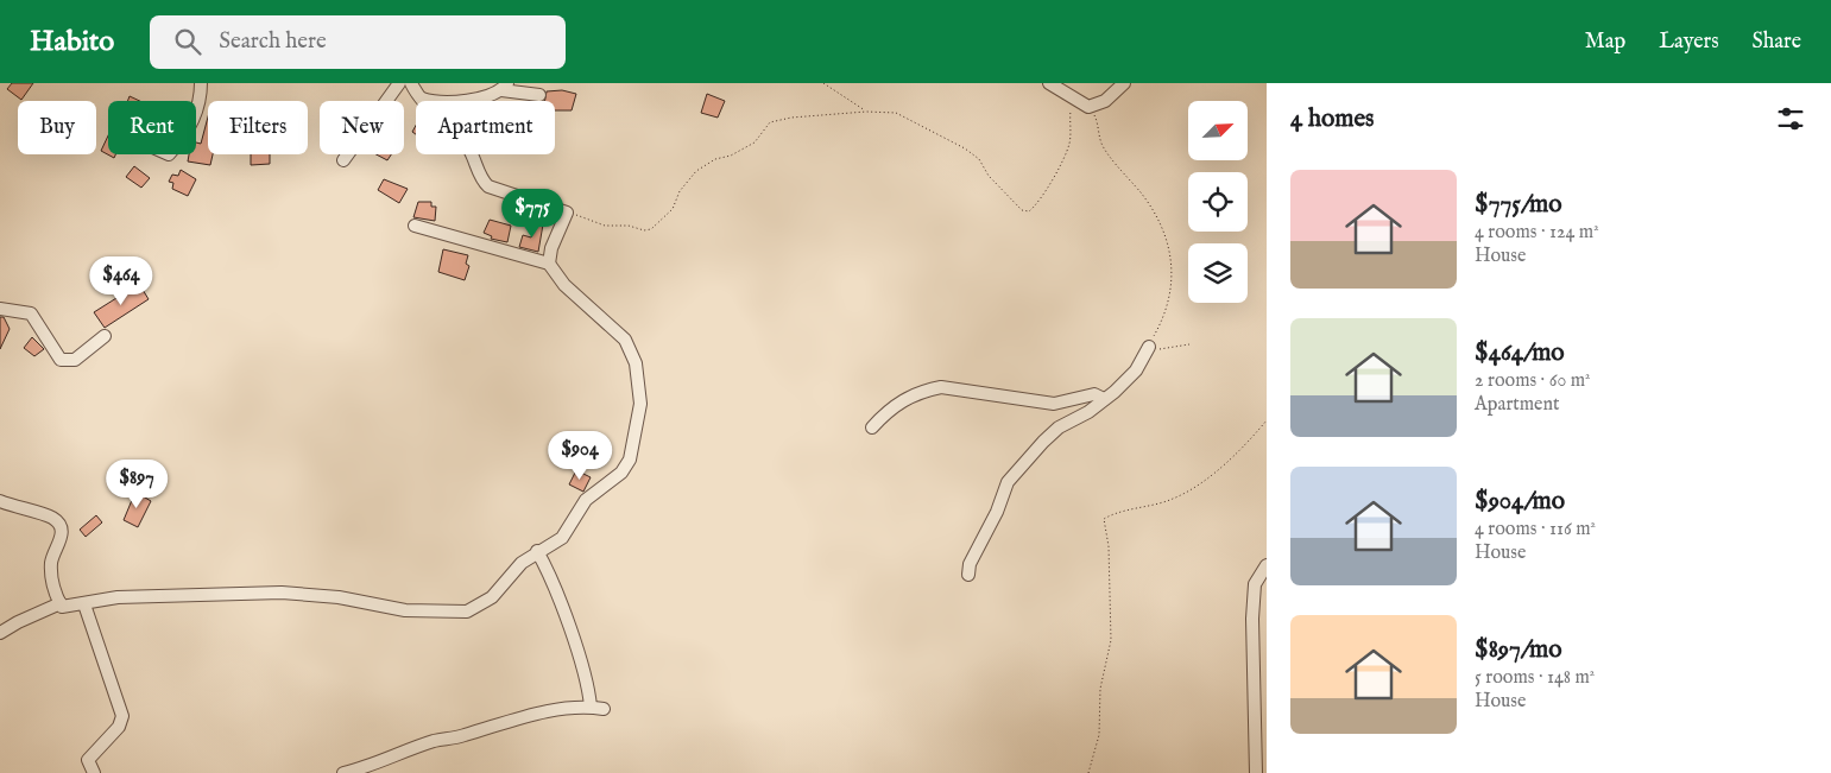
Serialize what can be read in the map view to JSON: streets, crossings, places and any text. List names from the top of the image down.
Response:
{
  "north": "top right",
  "page": {
    "header": "Habito",
    "search": "Search here",
    "nav": ["Map", "Layers", "Share"],
    "heading": "4 homes",
    "chip": [
      "Buy",
      "Rent",
      "Filters",
      "New",
      "Apartment"
    ],
    "list": [
      {
        "name": "$775/mo",
        "note": "4 rooms · 124 m² · House"
      },
      {
        "name": "$464/mo",
        "note": "2 rooms · 60 m² · Apartment"
      },
      {
        "name": "$904/mo",
        "note": "4 rooms · 116 m² · House"
      },
      {
        "name": "$897/mo",
        "note": "5 rooms · 148 m² · House"
      }
    ],
    "price": [
      "$775",
      "$464",
      "$904",
      "$897"
    ]
  }
}
